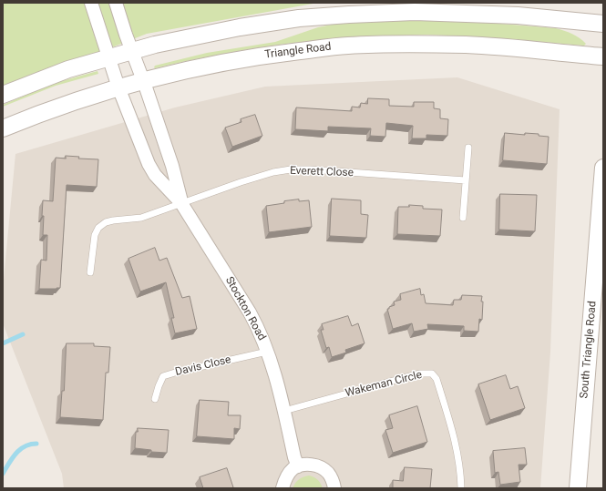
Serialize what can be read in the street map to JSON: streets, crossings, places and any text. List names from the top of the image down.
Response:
{
  "streets": {
    "street": ["Triangle Road", "Stockton Road", "South Triangle Road"],
    "lane": ["Everett Close", "Davis Close", "Wakeman Circle"]
  },
  "crossings": [
    ["Triangle Road", "Stockton Road"],
    ["Everett Close", "Stockton Road"],
    ["Stockton Road", "Davis Close"],
    ["Stockton Road", "Wakeman Circle"]
  ]
}
